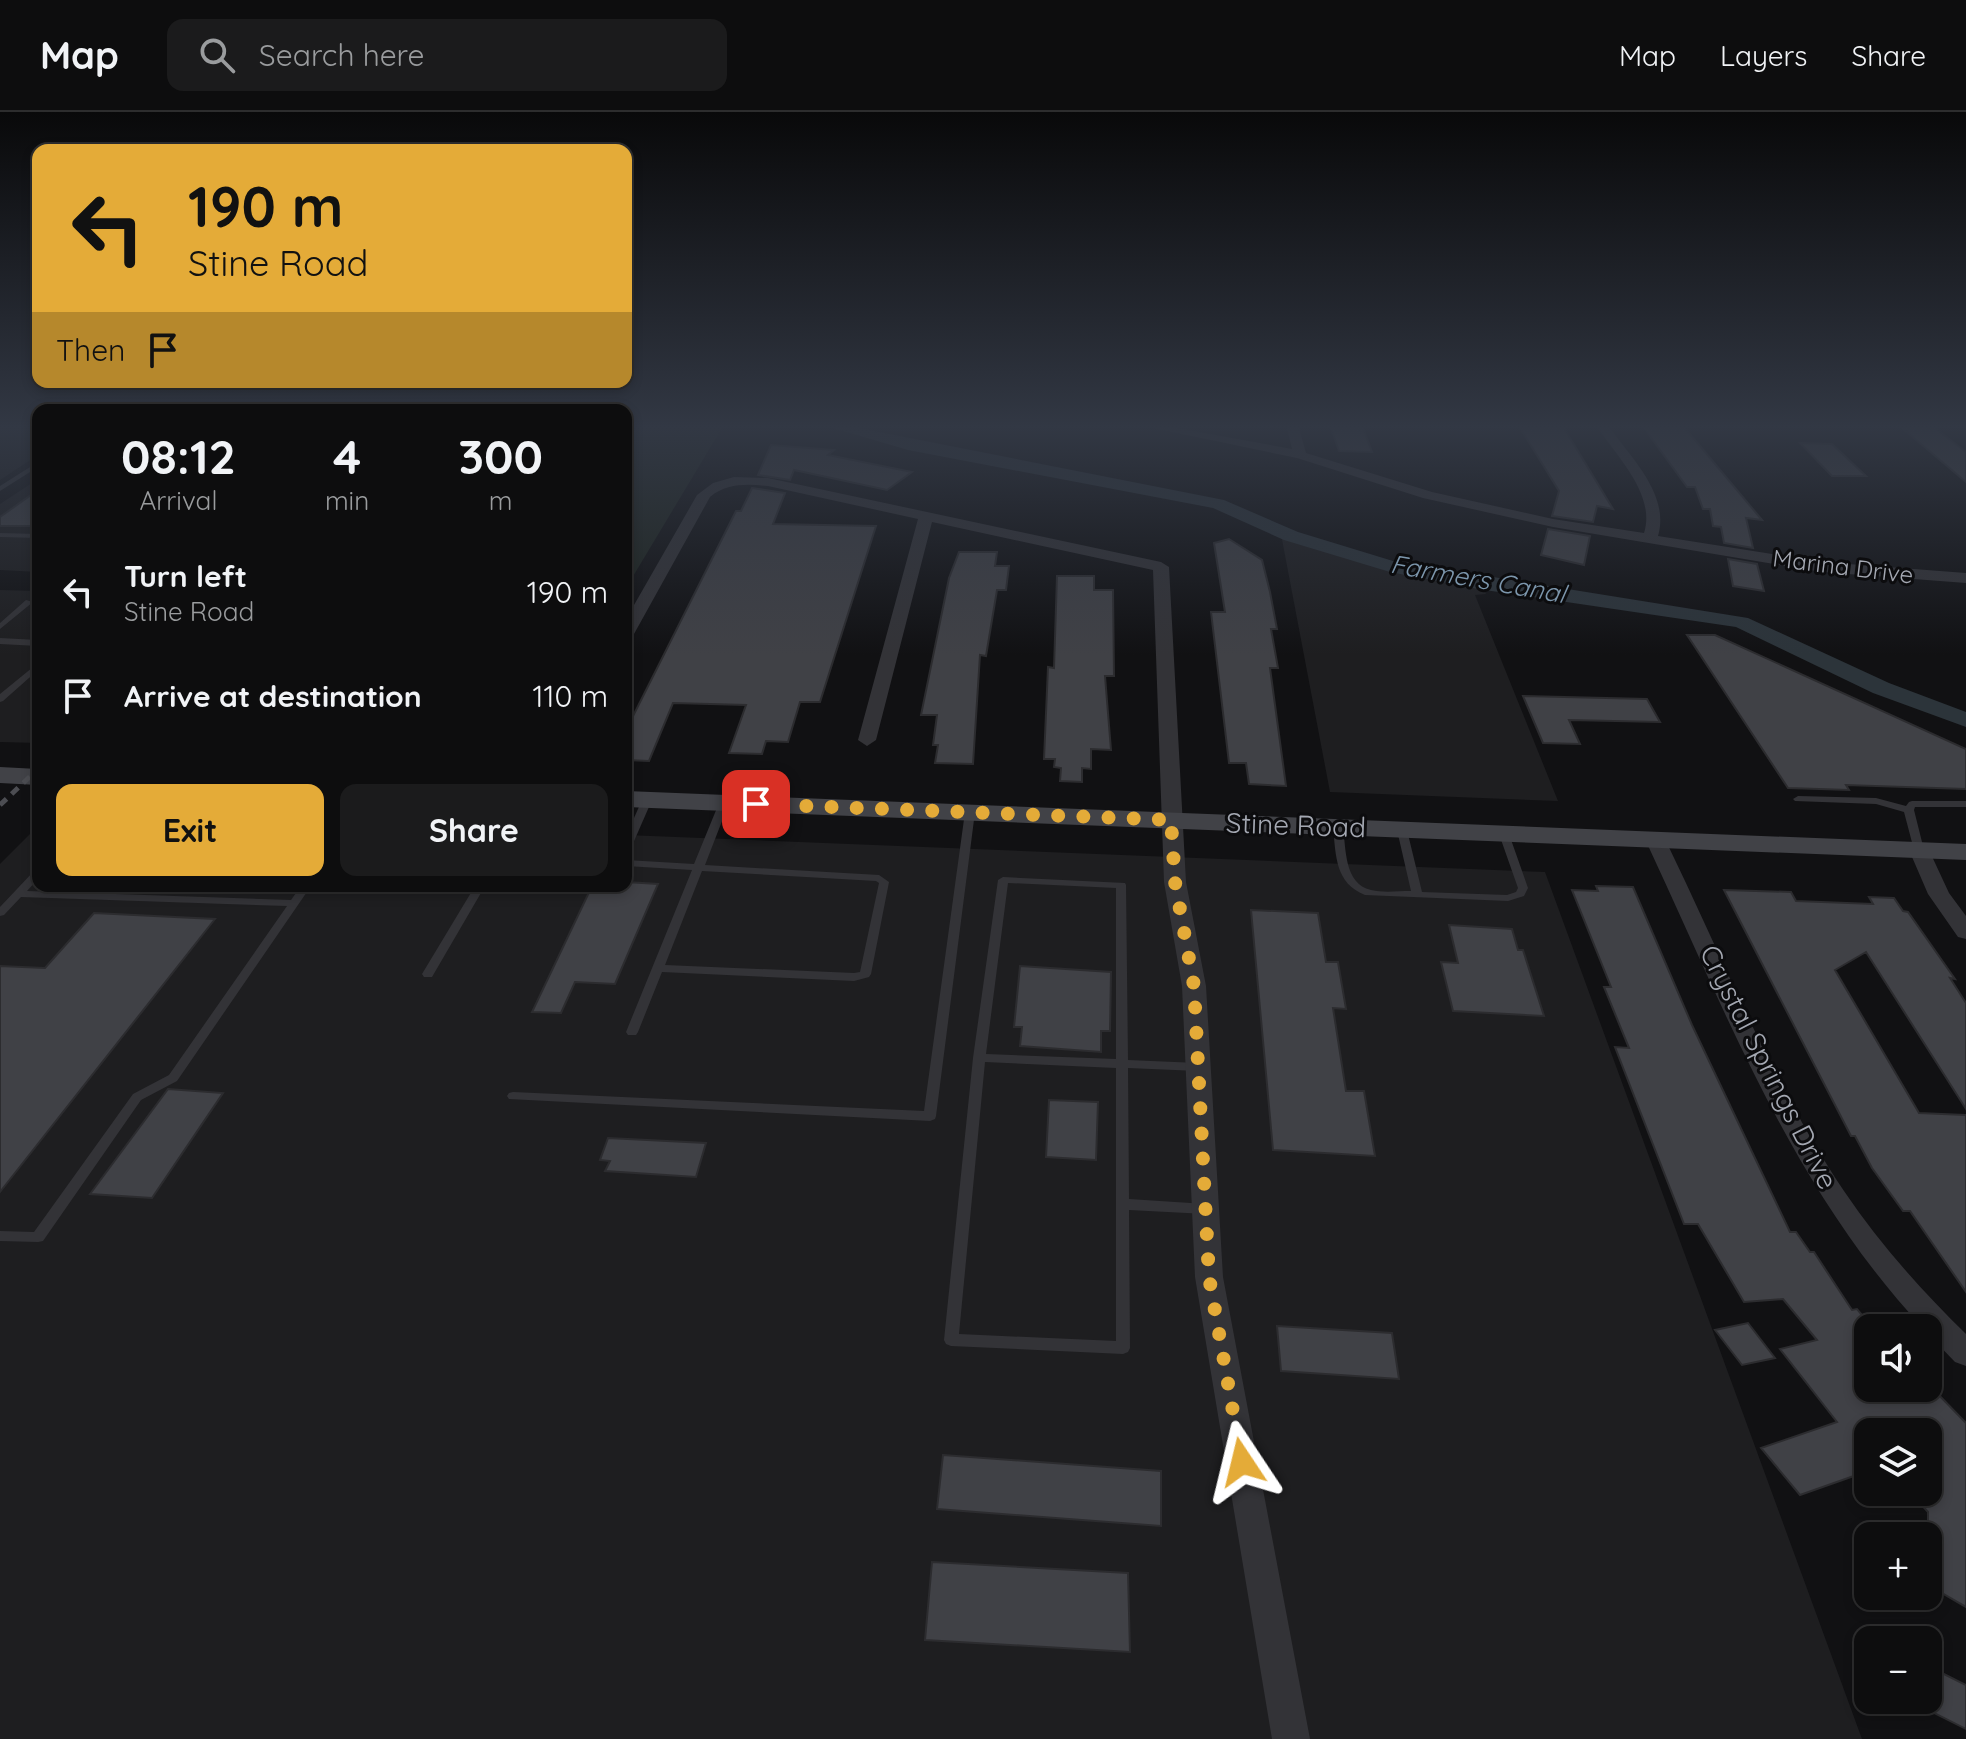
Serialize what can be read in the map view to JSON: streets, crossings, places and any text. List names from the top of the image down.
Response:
{
  "streets": {
    "main road": ["Stine Road"],
    "street": ["Marina Drive", "Crystal Springs Drive"]
  },
  "crossings": [
    ["Stine Road", "Crystal Springs Drive"]
  ],
  "water": ["Farmers Canal"],
  "page": {
    "header": "Map",
    "search": "Search here",
    "nav": ["Map", "Layers", "Share"],
    "turn": ["190 m", "Stine Road"],
    "then": "Then",
    "eta": [
      "08:12",
      "Arrival",
      "4",
      "min",
      "300",
      "m"
    ],
    "list": [
      {
        "name": "Turn left",
        "note": "Stine Road",
        "value": "190 m"
      },
      {
        "name": "Arrive at destination",
        "value": "110 m"
      }
    ],
    "buttons": ["Exit", "Share"],
    "map_buttons": ["+", "−"]
  }
}
